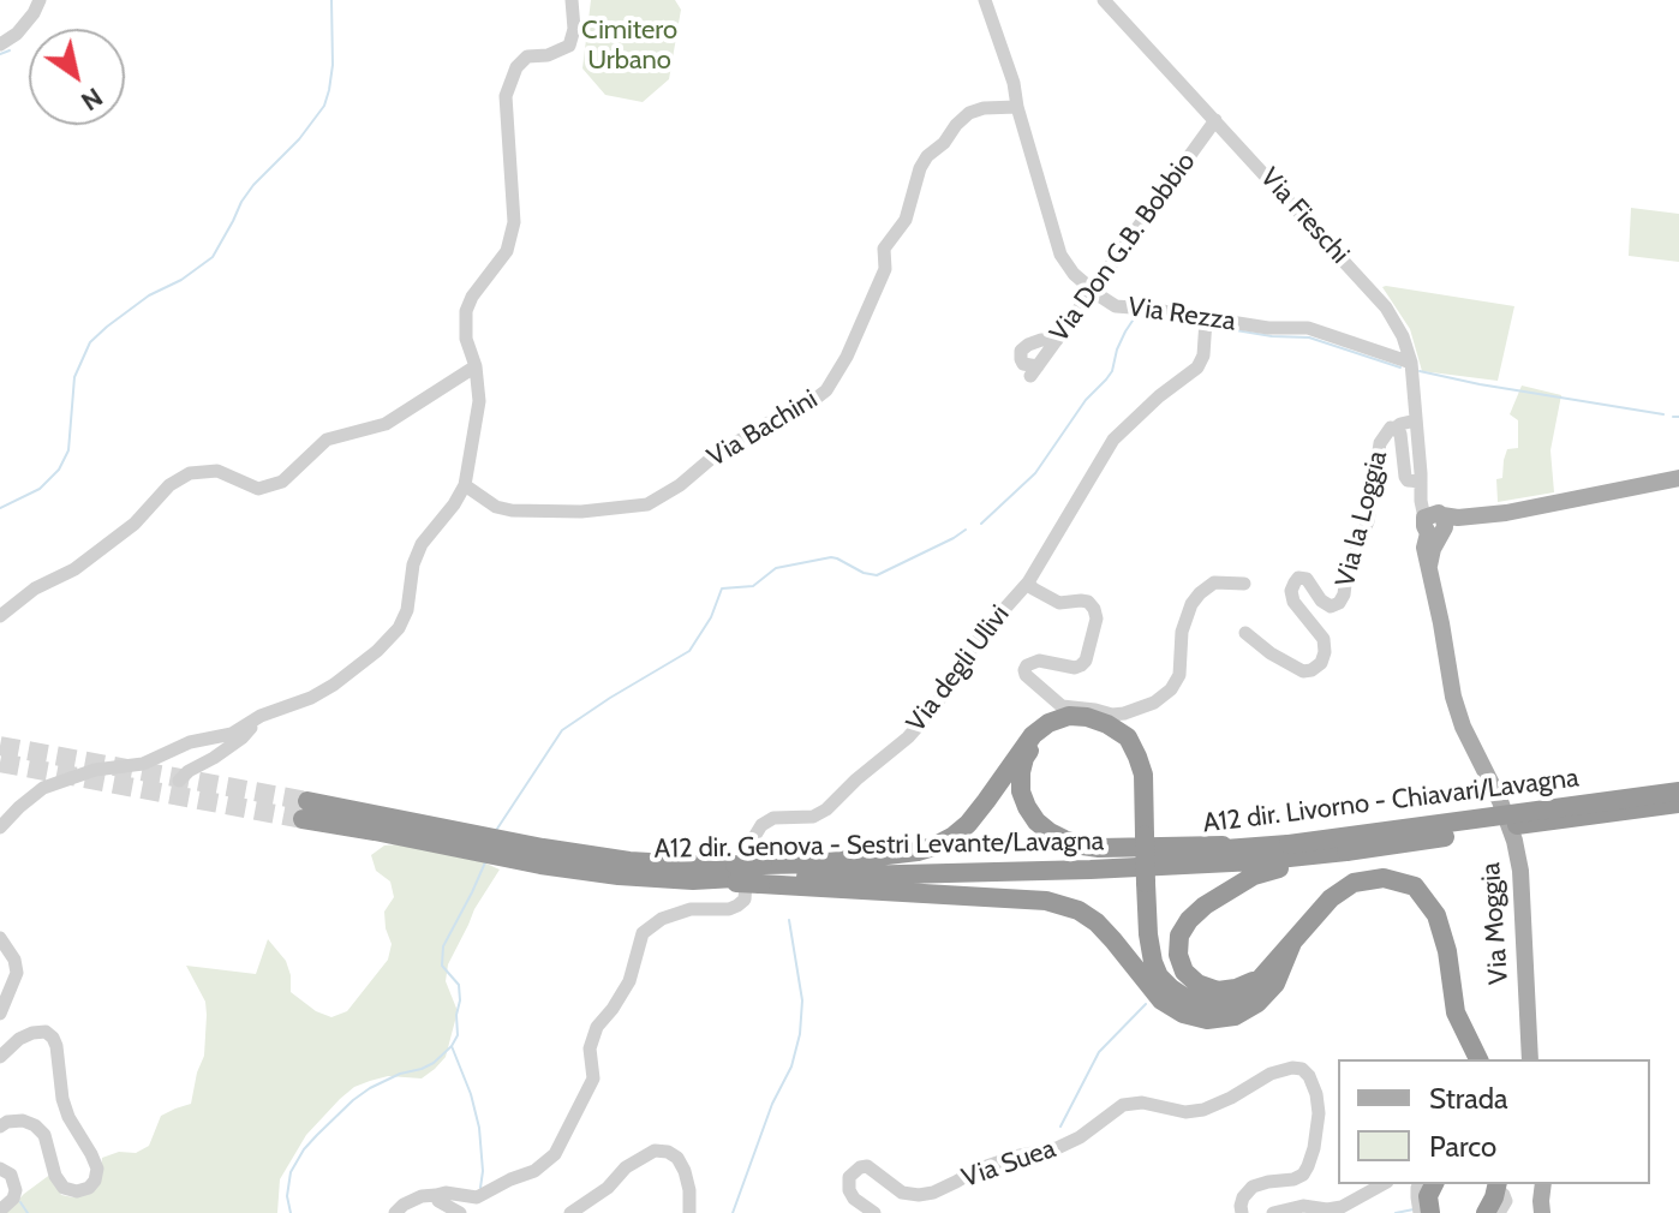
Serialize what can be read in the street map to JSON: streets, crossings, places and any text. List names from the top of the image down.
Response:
{
  "streets": {
    "highway": ["A12 dir. Livorno - Chiavari/Lavagna", "A12 dir. Genova - Sestri Levante/Lavagna"],
    "main road": ["Via Moggia"],
    "street": [
      "Via Fieschi",
      "Via Don G.B. Bobbio",
      "Via Rezza",
      "Via Bachini",
      "Via la Loggia",
      "Via degli Ulivi",
      "Via Suea"
    ]
  },
  "crossings": [
    ["Via Fieschi", "Via Don G.B. Bobbio"],
    ["Via Fieschi", "Via Rezza"],
    ["Via Fieschi", "Via la Loggia"],
    ["Via Fieschi", "Via Moggia"],
    ["Via Don G.B. Bobbio", "Via Rezza"],
    ["Via Rezza", "Via Bachini"],
    ["Via Rezza", "Via degli Ulivi"],
    ["Via la Loggia", "Via Moggia"],
    ["A12 dir. Livorno - Chiavari/Lavagna", "A12 dir. Genova - Sestri Levante/Lavagna"]
  ],
  "parks": ["Cimitero Urbano"],
  "legend": ["Strada", "Parco"],
  "north": "bottom right"
}
